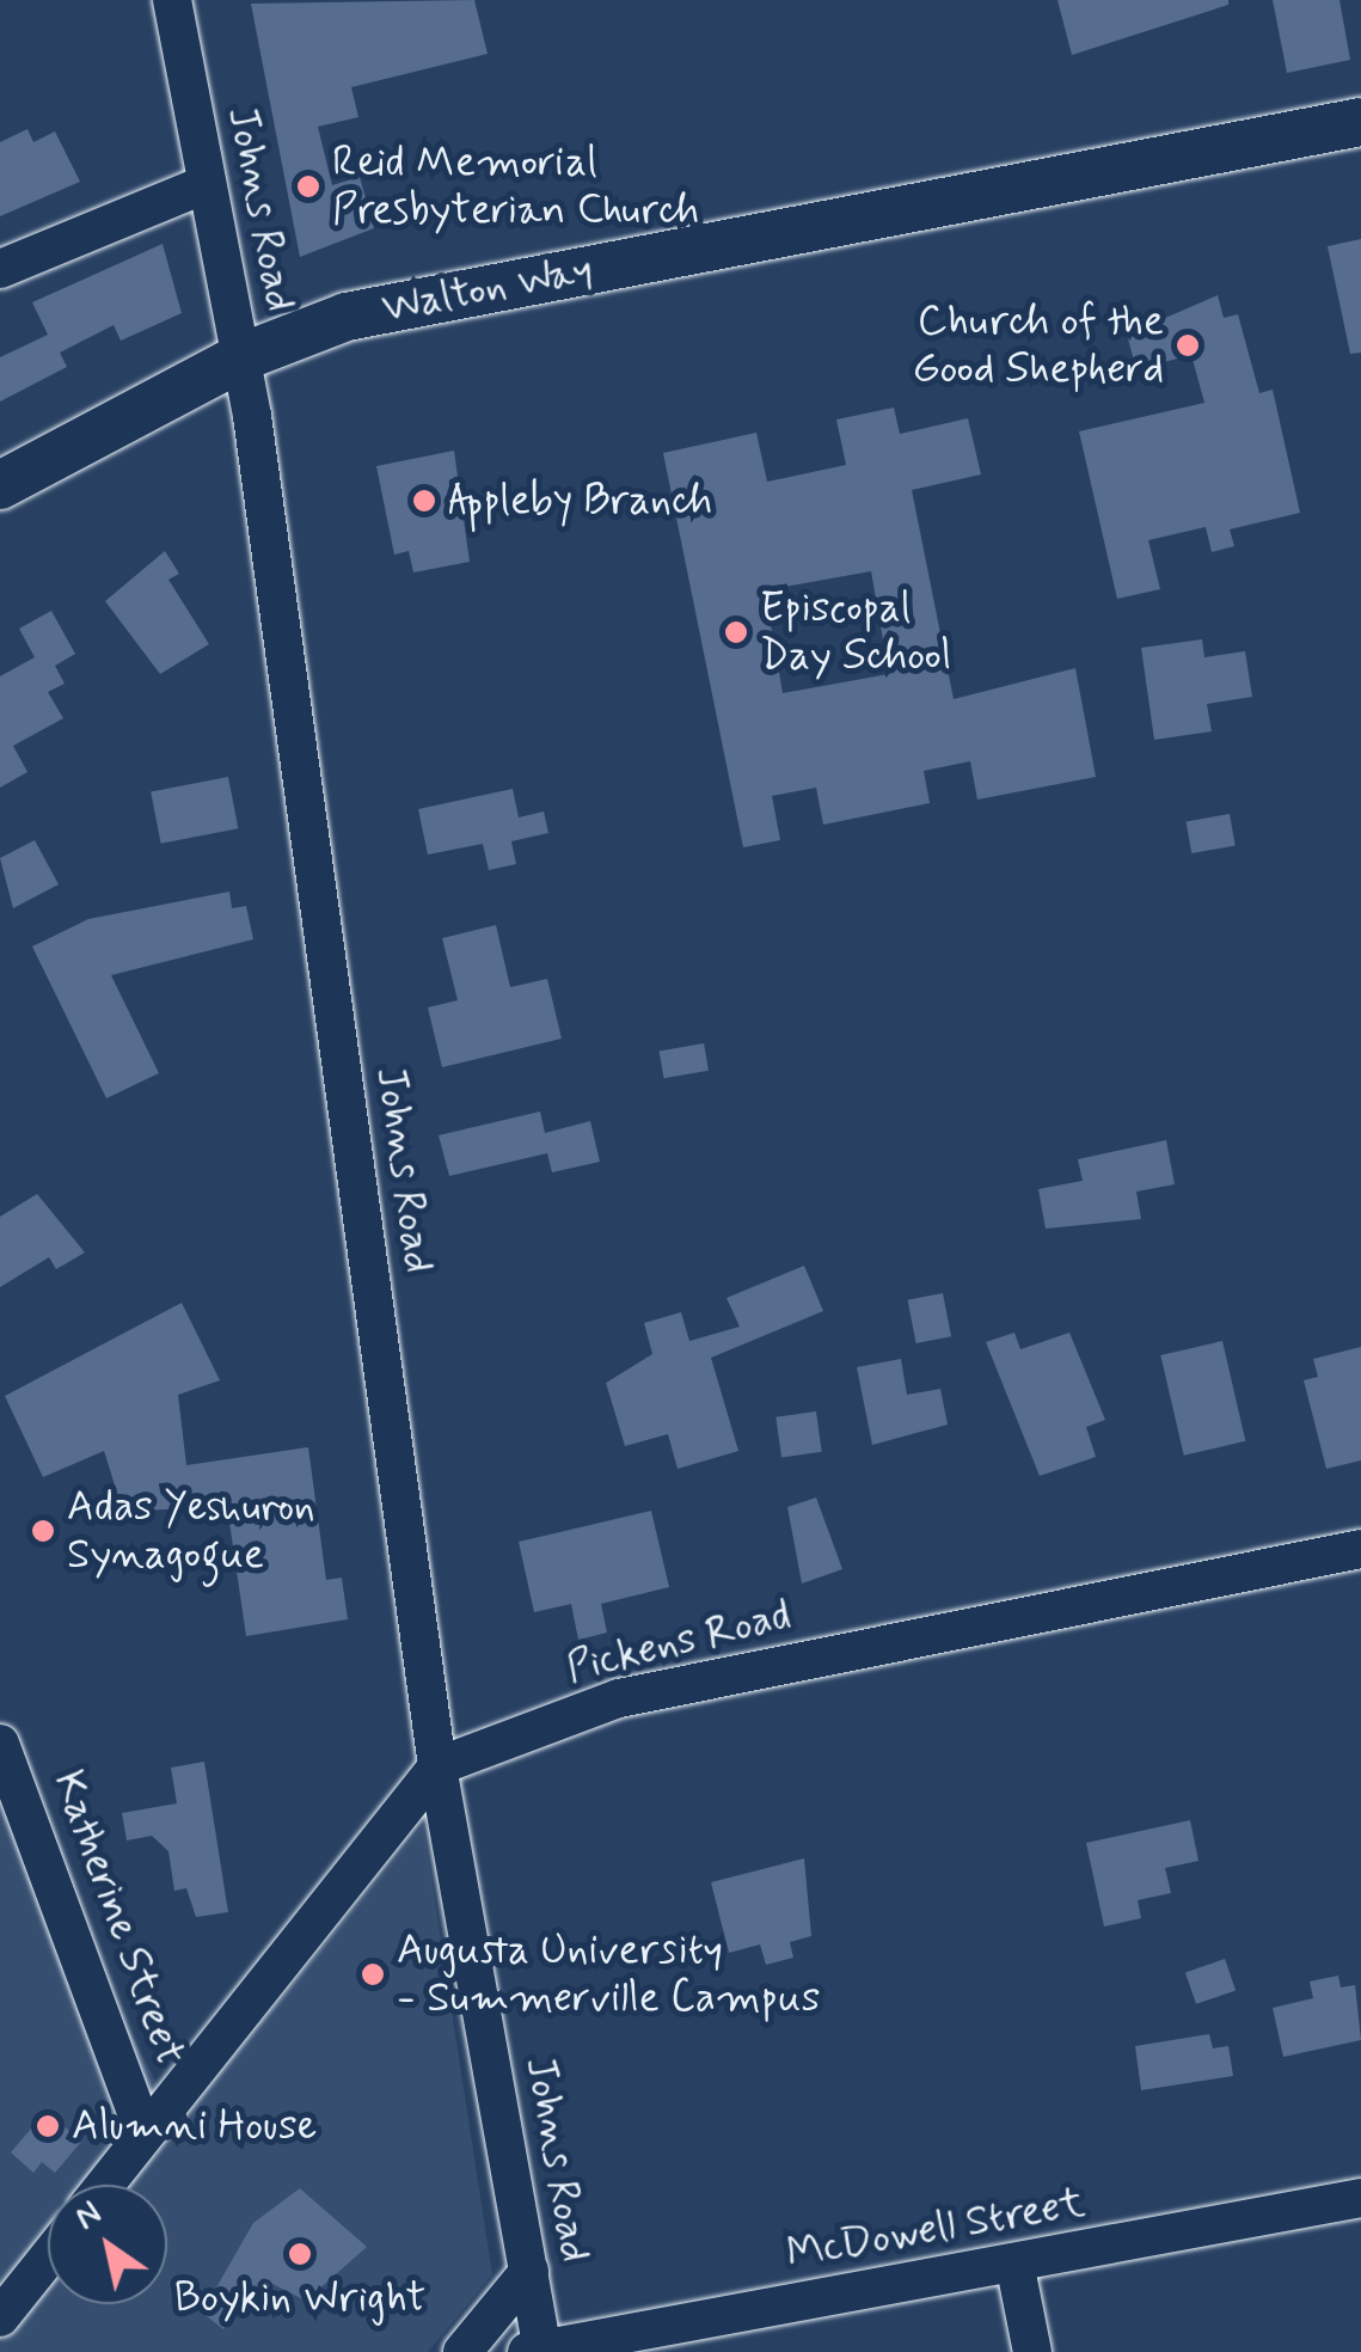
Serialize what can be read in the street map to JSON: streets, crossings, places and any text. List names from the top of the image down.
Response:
{
  "streets": {
    "main road": ["Walton Way"],
    "street": [
      "Johns Road",
      "Pickens Road",
      "Katherine Street",
      "McDowell Street"
    ]
  },
  "crossings": [
    ["Johns Road", "Walton Way"],
    ["Johns Road", "Pickens Road"],
    ["Johns Road", "McDowell Street"]
  ],
  "places": [
    "Reid Memorial Presbyterian Church",
    "Church of the Good Shepherd",
    "Appleby Branch",
    "Episcopal Day School",
    "Adas Yeshuron Synagogue",
    "Augusta University - Summerville Campus",
    "Alumni House",
    "Boykin Wright"
  ],
  "north": "top left"
}
